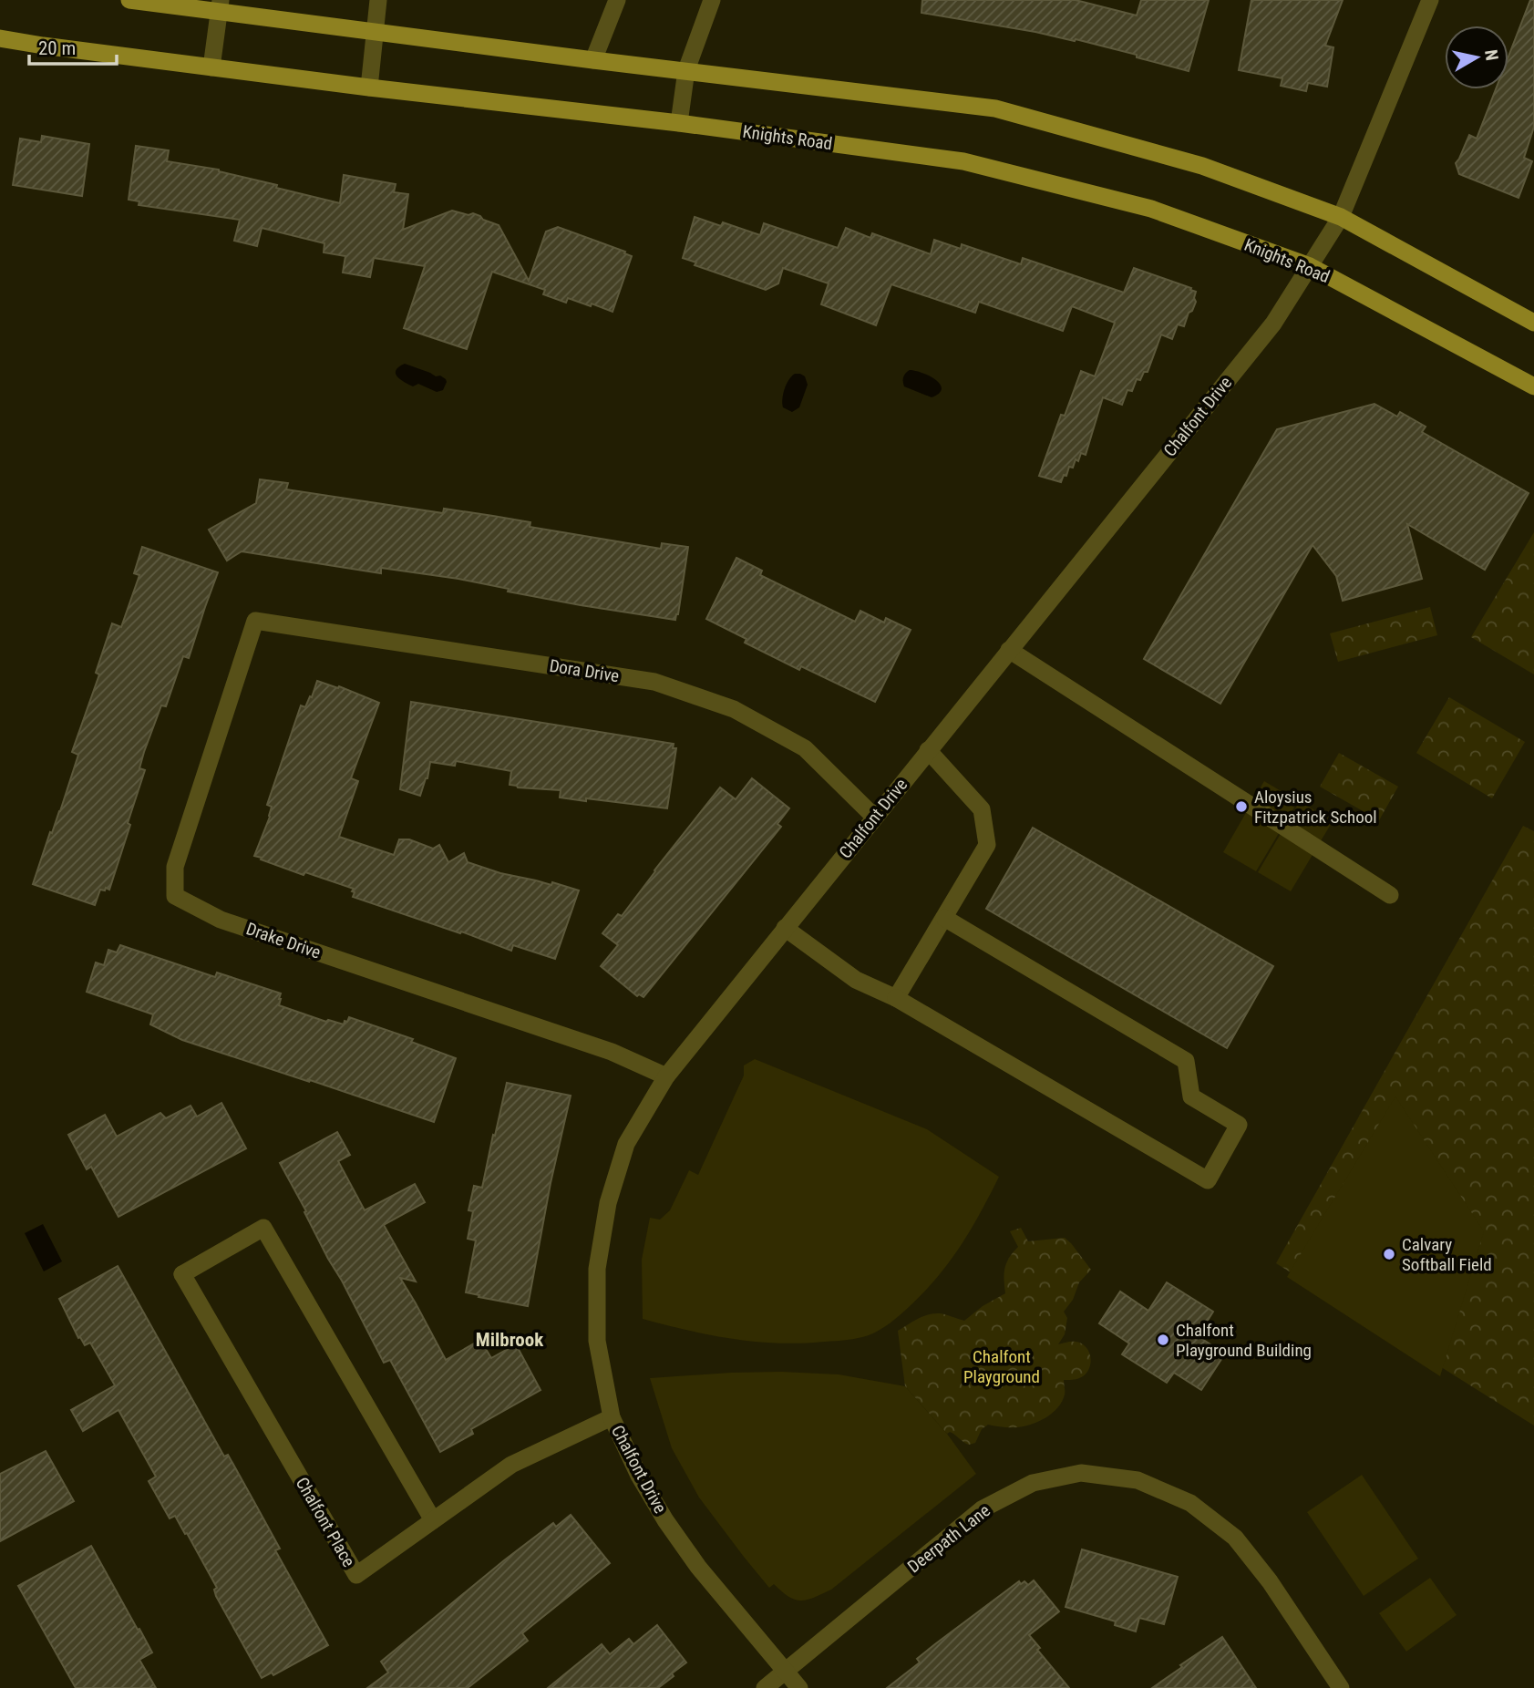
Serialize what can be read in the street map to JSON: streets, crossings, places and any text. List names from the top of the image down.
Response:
{
  "streets": {
    "main road": ["Knights Road"],
    "street": [
      "Chalfont Drive",
      "Dora Drive",
      "Drake Drive",
      "Chalfont Place",
      "Deerpath Lane"
    ]
  },
  "crossings": [
    ["Knights Road", "Chalfont Drive"],
    ["Chalfont Drive", "Dora Drive"],
    ["Chalfont Drive", "Drake Drive"],
    ["Chalfont Drive", "Chalfont Place"],
    ["Chalfont Drive", "Deerpath Lane"],
    ["Dora Drive", "Drake Drive"]
  ],
  "districts": ["Milbrook"],
  "parks": ["Chalfont Playground"],
  "places": ["Aloysius Fitzpatrick School", "Calvary Softball Field", "Chalfont Playground Building"],
  "scale_bar": "20 m",
  "north": "right"
}
